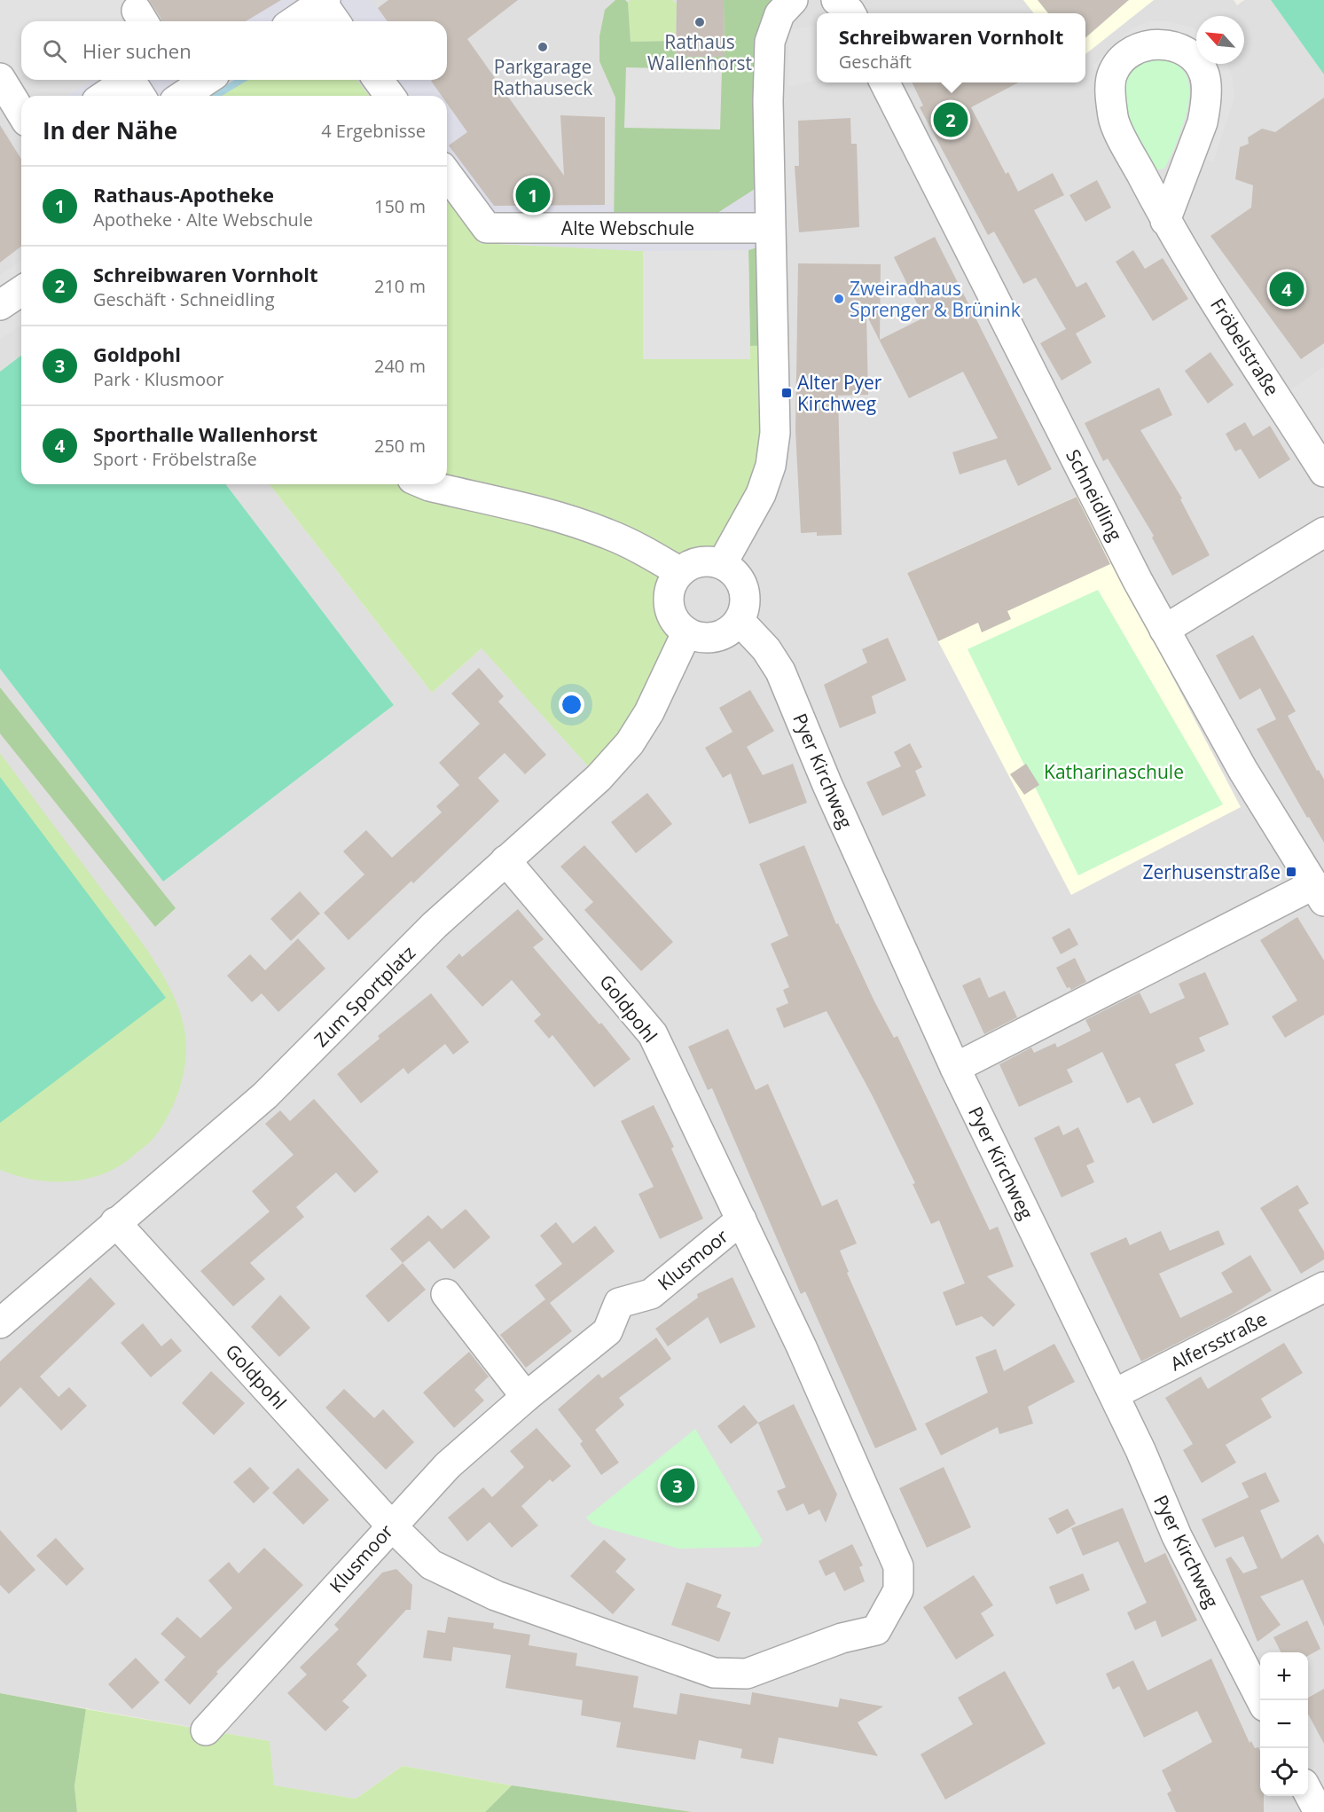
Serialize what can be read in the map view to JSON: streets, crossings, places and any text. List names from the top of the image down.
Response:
{
  "streets": {
    "street": [
      "Alte Webschule",
      "Fröbelstraße",
      "Schneidling",
      "Pyer Kirchweg",
      "Zum Sportplatz",
      "Goldpohl",
      "Klusmoor",
      "Alfersstraße"
    ]
  },
  "crossings": [
    ["Pyer Kirchweg", "Zum Sportplatz"],
    ["Pyer Kirchweg", "Alfersstraße"],
    ["Zum Sportplatz", "Goldpohl"],
    ["Goldpohl", "Klusmoor"]
  ],
  "parks": ["Katharinaschule"],
  "places": {
    "other": ["Rathaus Wallenhorst", "Parkgarage Rathauseck", "Zweiradhaus Sprenger & Brünink"],
    "transit": ["Alter Pyer Kirchweg", "Zerhusenstraße"]
  },
  "north": "top left",
  "page": {
    "popup": ["Schreibwaren Vornholt", "Geschäft"],
    "search": "Hier suchen",
    "heading": ["In der Nähe", "4 Ergebnisse"],
    "pins": [
      "2",
      "1",
      "4",
      "3"
    ],
    "list": [
      {
        "mark": "1",
        "name": "Rathaus-Apotheke",
        "note": "Apotheke · Alte Webschule",
        "value": "150 m"
      },
      {
        "mark": "2",
        "name": "Schreibwaren Vornholt",
        "note": "Geschäft · Schneidling",
        "value": "210 m"
      },
      {
        "mark": "3",
        "name": "Goldpohl",
        "note": "Park · Klusmoor",
        "value": "240 m"
      },
      {
        "mark": "4",
        "name": "Sporthalle Wallenhorst",
        "note": "Sport · Fröbelstraße",
        "value": "250 m"
      }
    ],
    "map_buttons": ["+", "−"]
  }
}
